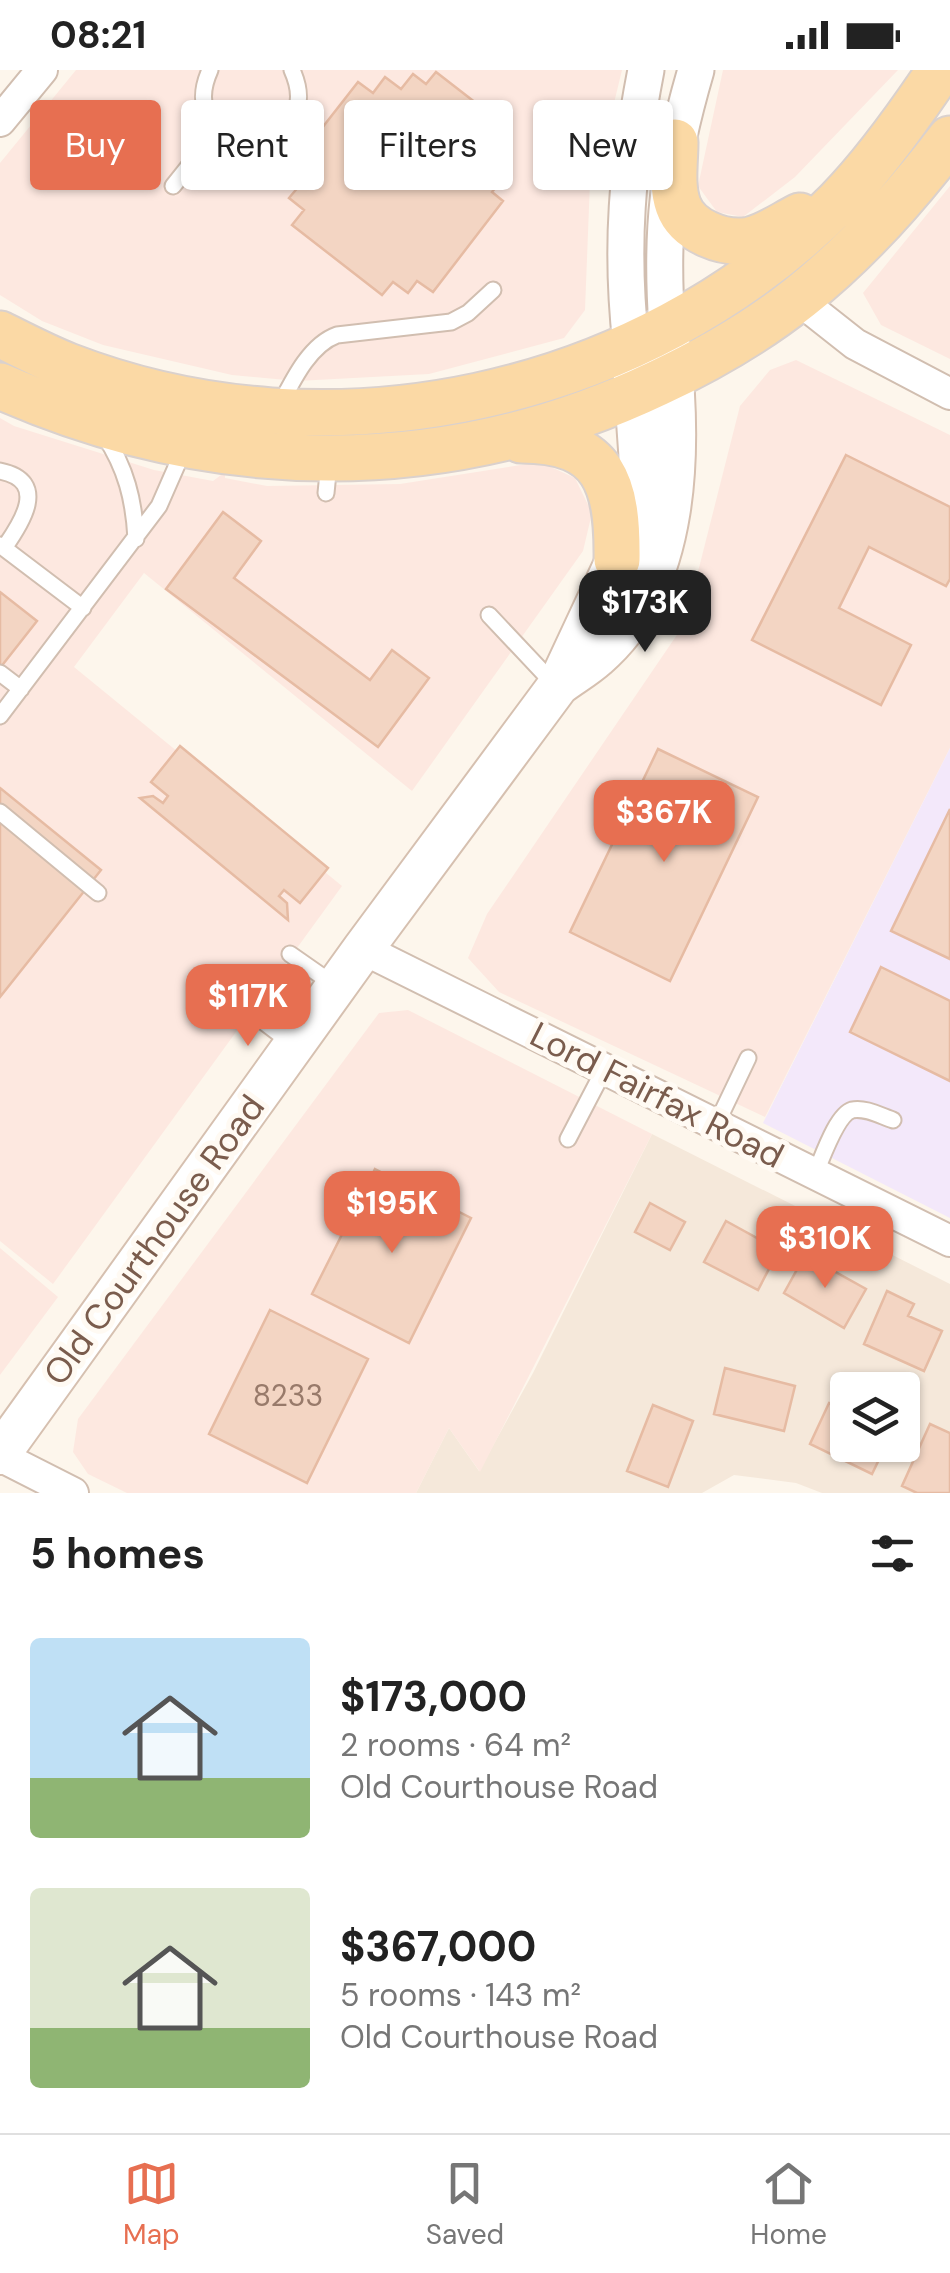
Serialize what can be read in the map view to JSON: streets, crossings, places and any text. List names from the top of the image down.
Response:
{
  "streets": {
    "main road": ["Old Courthouse Road"],
    "street": ["Lord Fairfax Road"]
  },
  "crossings": [
    ["Lord Fairfax Road", "Old Courthouse Road"]
  ],
  "house_numbers": ["8233"],
  "page": {
    "status": "08:21",
    "chip": [
      "Buy",
      "Rent",
      "Filters",
      "New"
    ],
    "price": [
      "$173K",
      "$367K",
      "$117K",
      "$195K",
      "$310K"
    ],
    "heading": "5 homes",
    "list": [
      {
        "name": "$173,000",
        "note": "2 rooms · 64 m² · Old Courthouse Road"
      },
      {
        "name": "$367,000",
        "note": "5 rooms · 143 m² · Old Courthouse Road"
      }
    ],
    "tabs": ["Map", "Saved", "Home"]
  }
}
